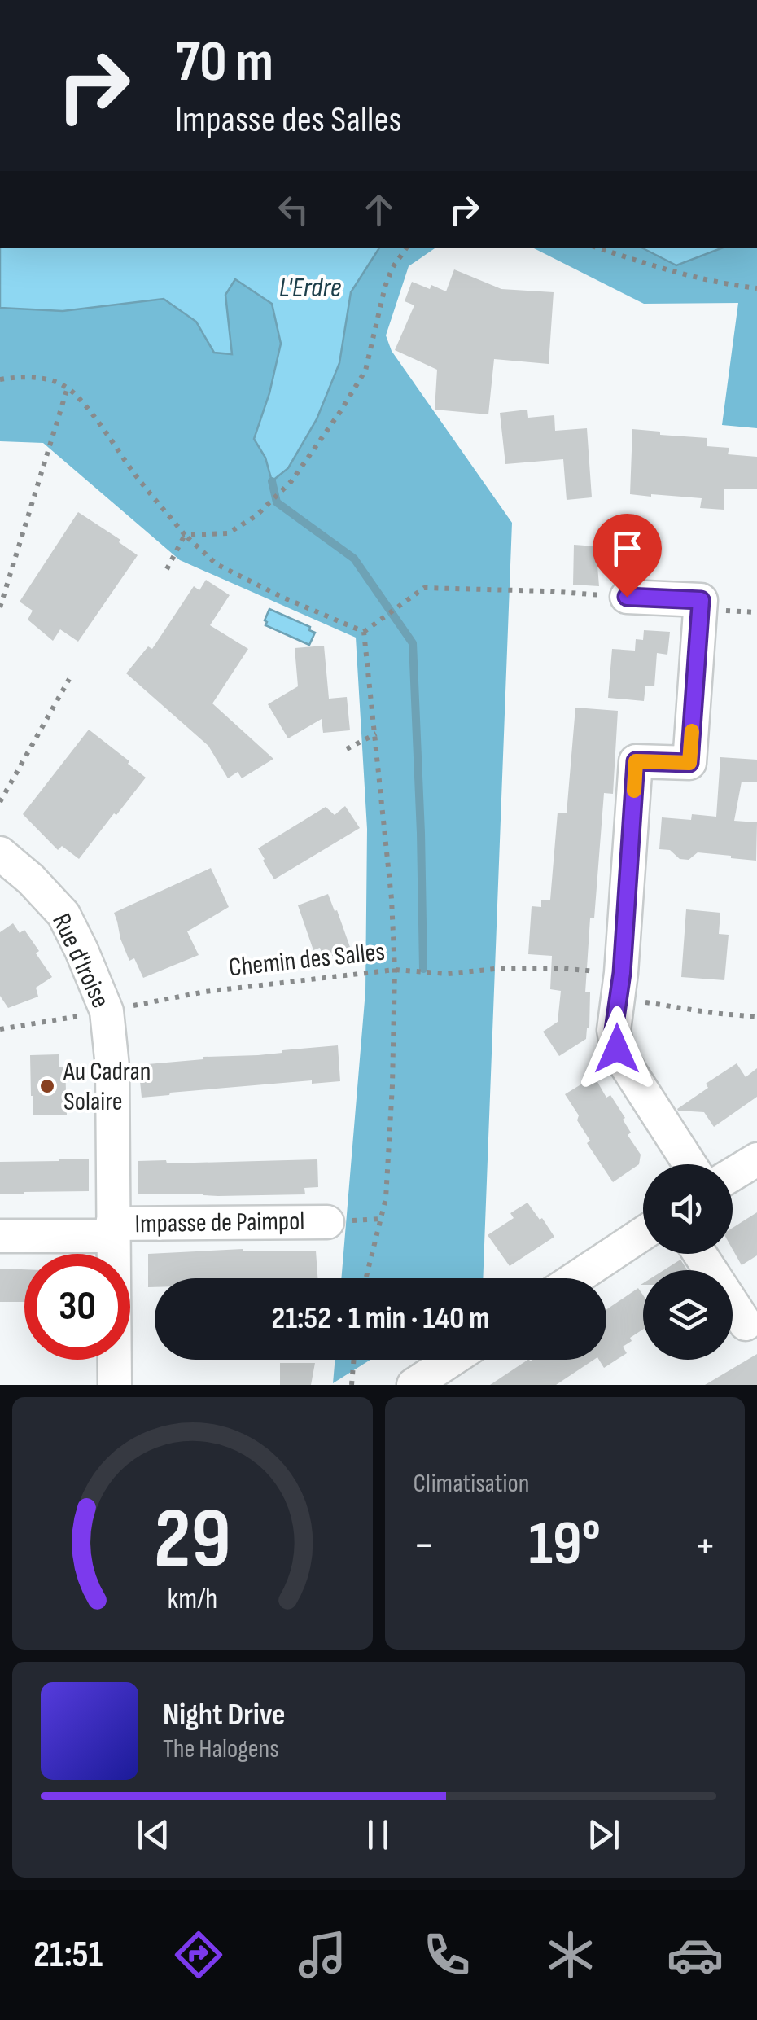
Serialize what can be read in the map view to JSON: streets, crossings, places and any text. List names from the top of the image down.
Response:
{
  "streets": {
    "street": ["Rue d'Iroise", "Impasse de Paimpol"],
    "path": ["Chemin des Salles"]
  },
  "crossings": [
    ["Chemin des Salles", "Rue d'Iroise"],
    ["Rue d'Iroise", "Impasse de Paimpol"]
  ],
  "water": ["L'Erdre"],
  "places": ["Au Cadran Solaire"],
  "page": {
    "turn": ["70 m", "Impasse des Salles"],
    "limit": "30",
    "trip": "21:52 · 1 min · 140 m",
    "tile": "Climatisation",
    "heat": ["−", "19°", "+"],
    "song": ["Night Drive", "The Halogens"],
    "tabs": "21:51",
    "gauge": ["29", "km/h"]
  }
}
